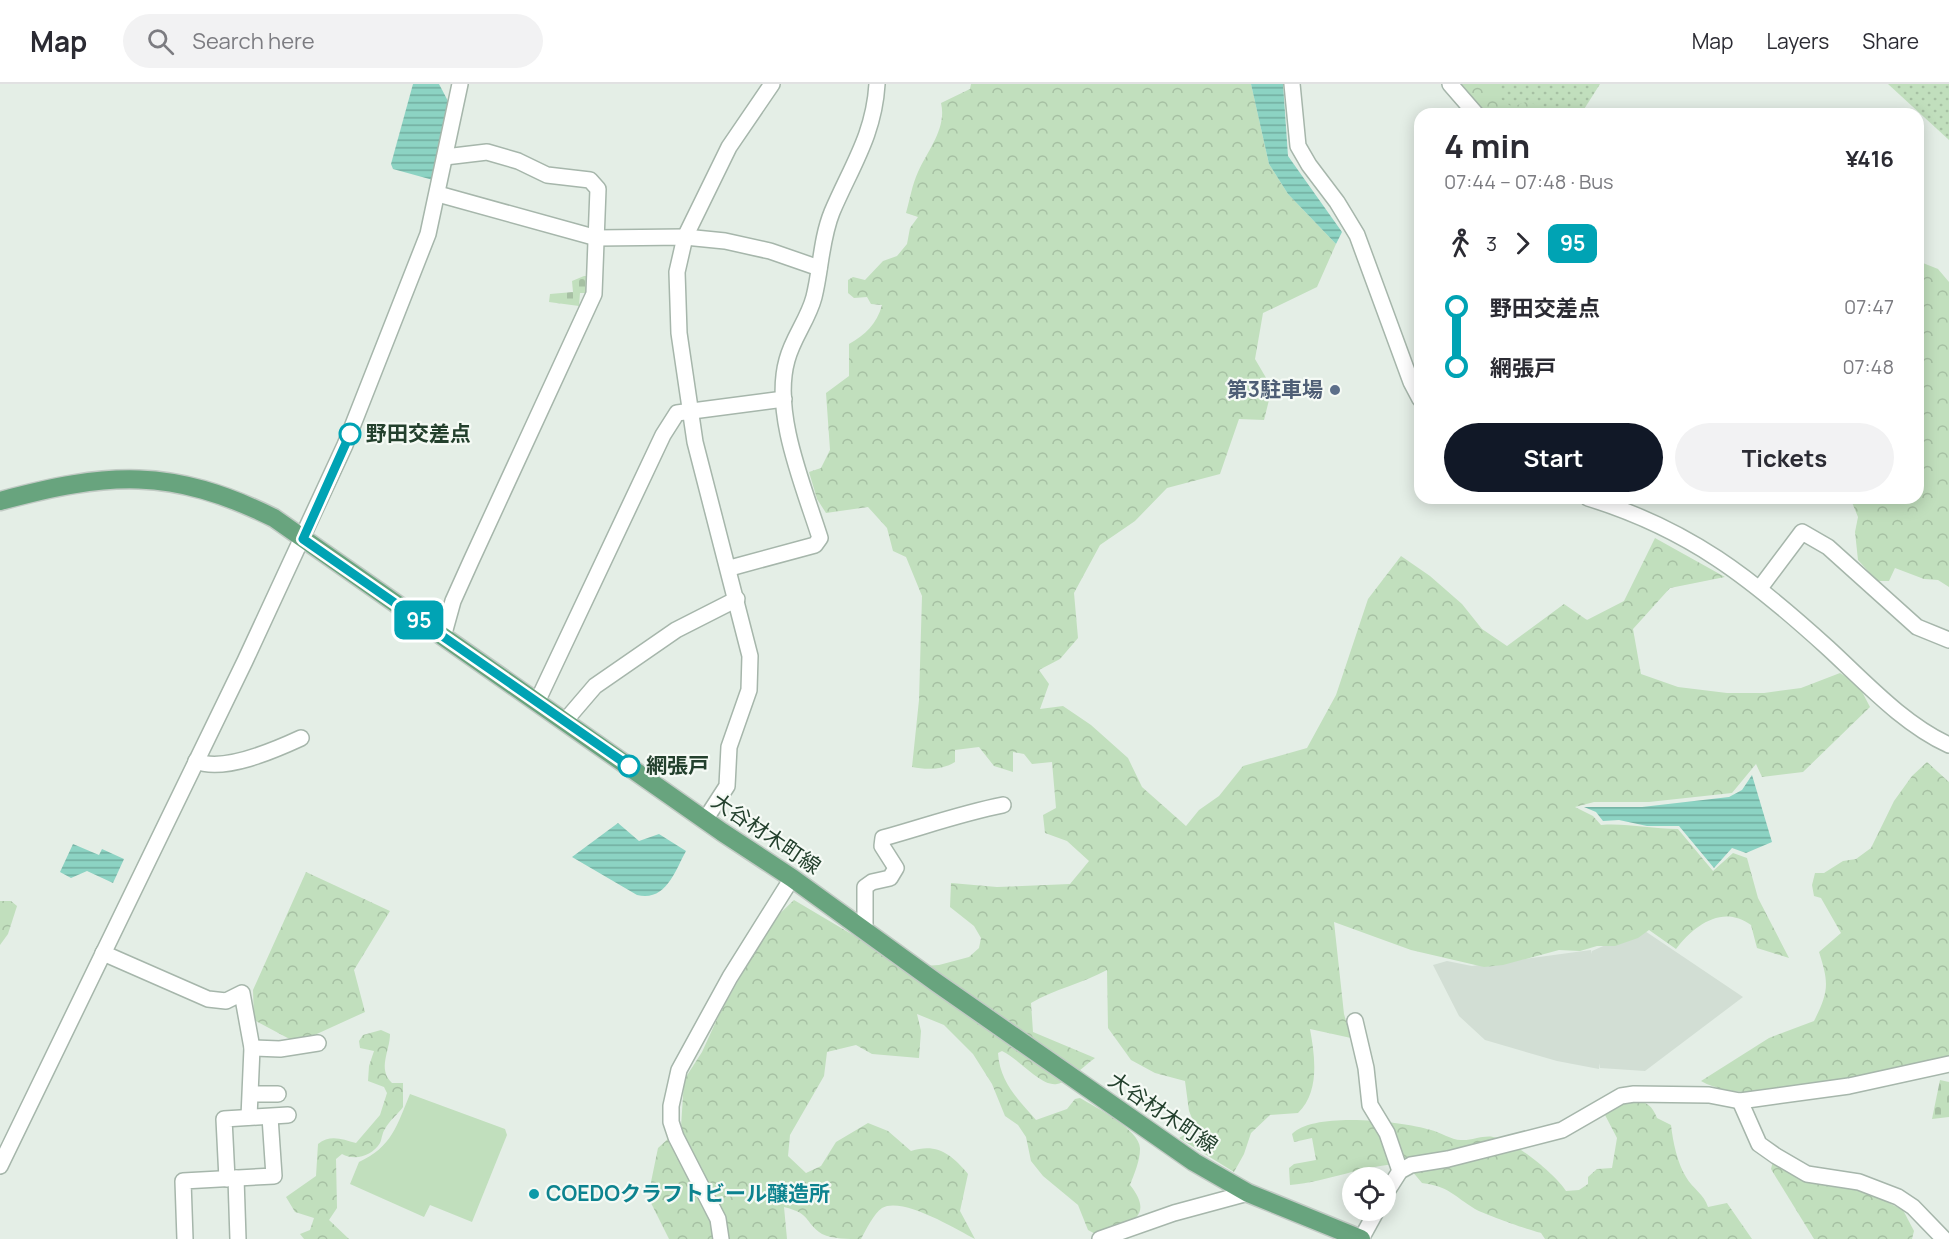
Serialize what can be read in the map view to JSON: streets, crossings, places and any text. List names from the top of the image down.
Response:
{
  "streets": {
    "main road": ["大谷材木町線"]
  },
  "places": [
    "第3駐車場",
    "野田交差点",
    "網張戸",
    "COEDOクラフトビール醸造所"
  ],
  "lines": ["bus line 95"],
  "page": {
    "header": "Map",
    "search": "Search here",
    "nav": ["Map", "Layers", "Share"],
    "on_map": "95",
    "heading": ["4 min", "07:44 – 07:48 · Bus", "¥416"],
    "legs": ["3", "95"],
    "list": [
      {
        "name": "野田交差点",
        "value": "07:47"
      },
      {
        "name": "網張戸",
        "value": "07:48"
      }
    ],
    "buttons": ["Start", "Tickets"]
  }
}
